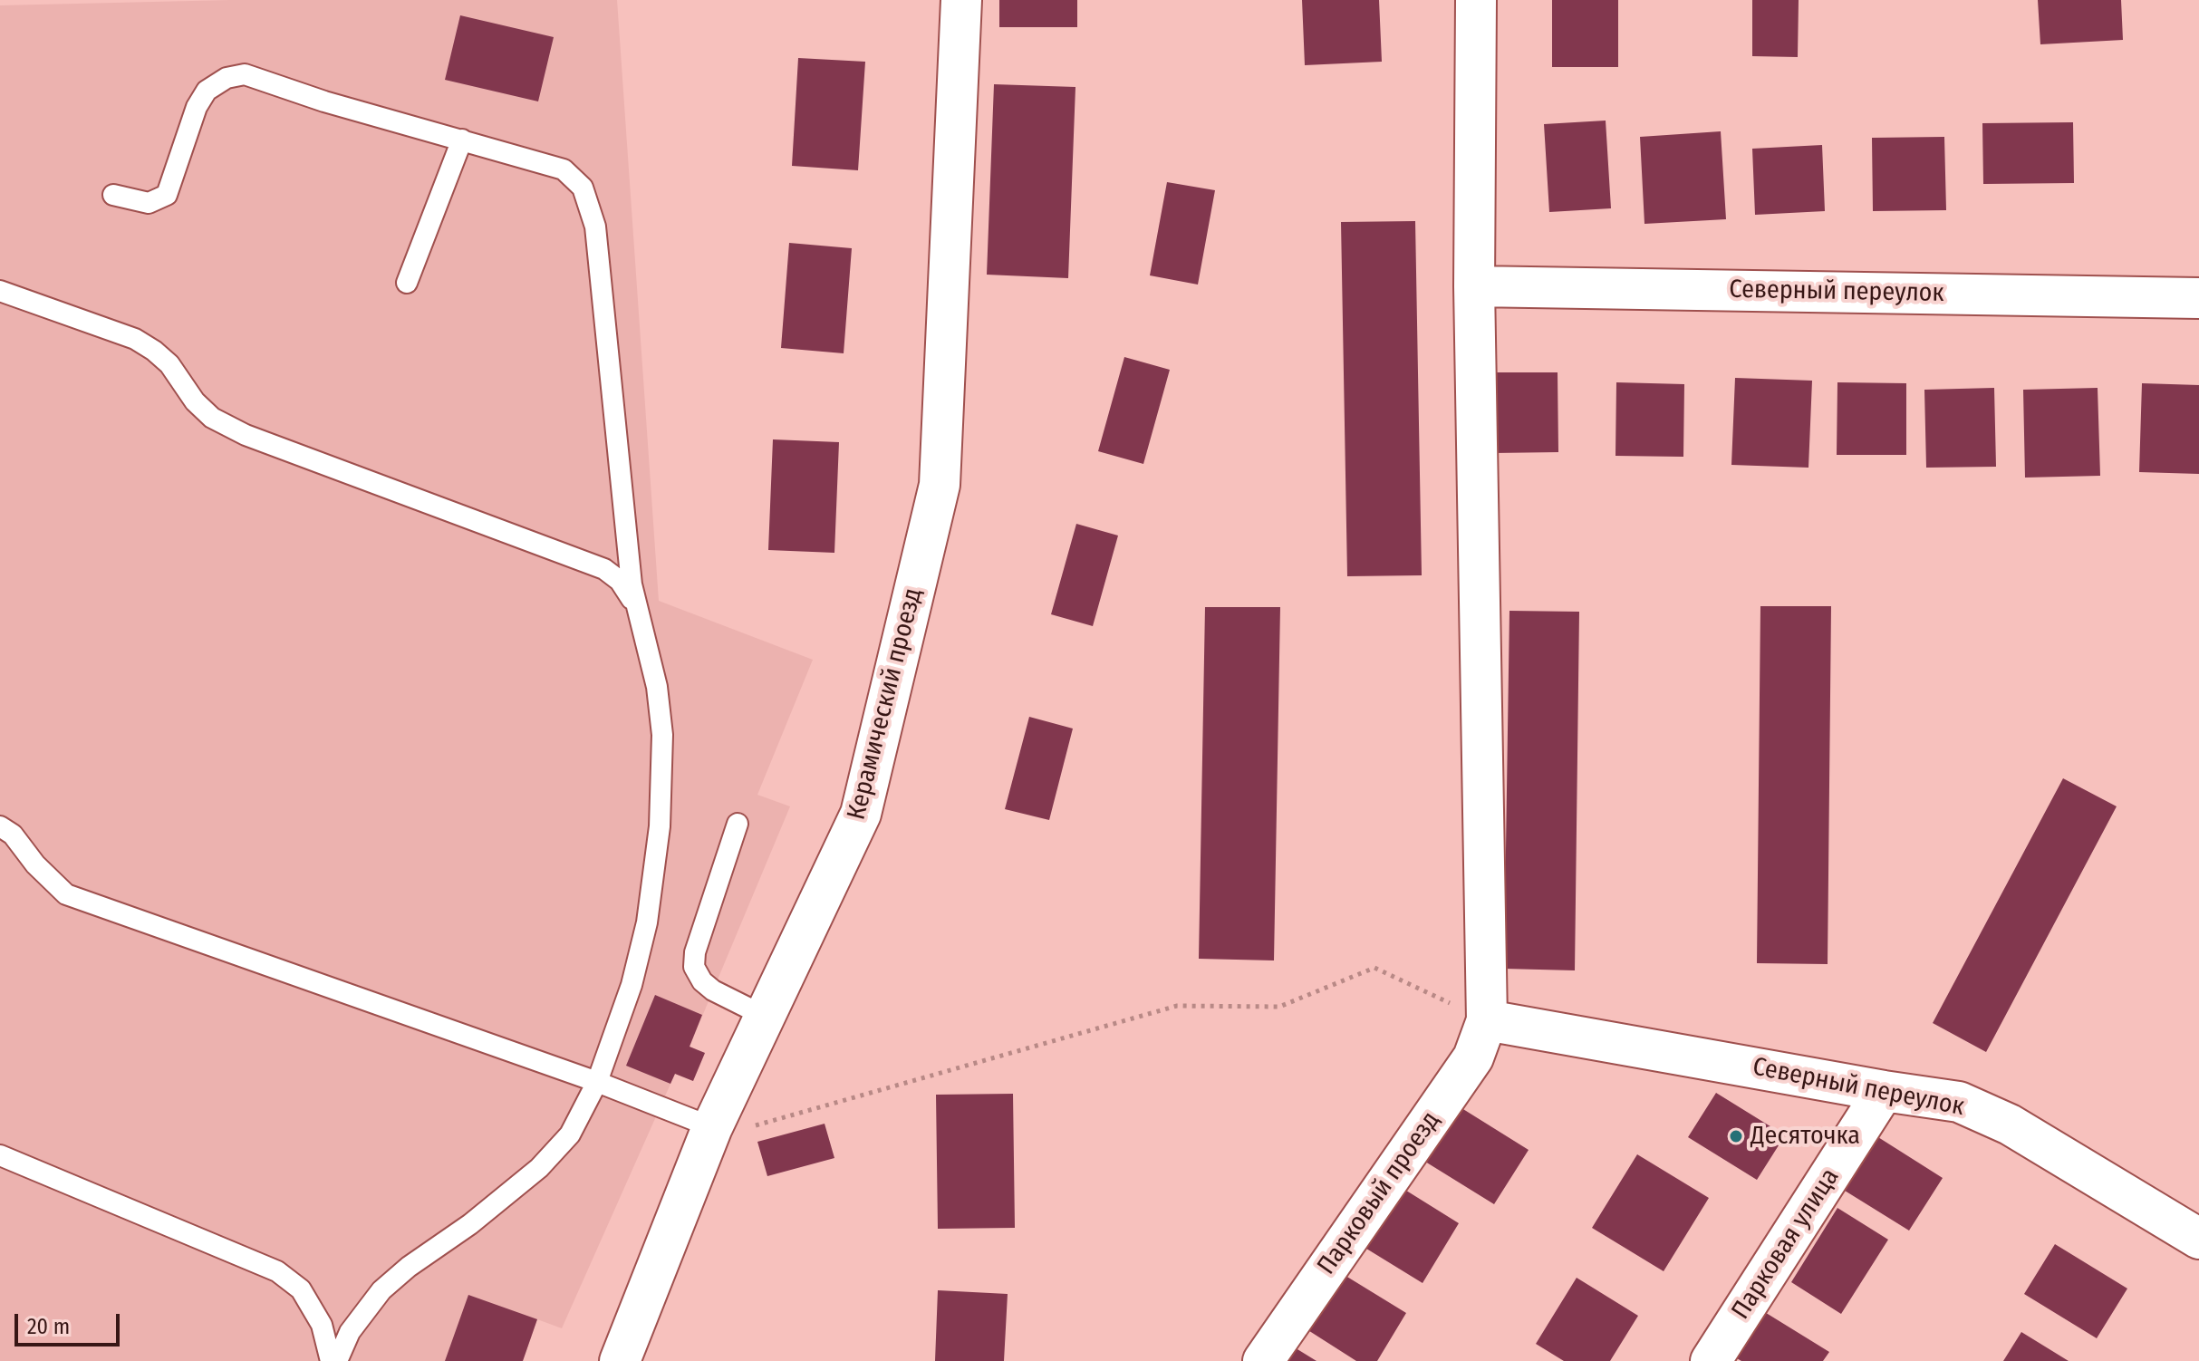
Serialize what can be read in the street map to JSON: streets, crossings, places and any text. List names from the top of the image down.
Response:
{
  "streets": {
    "street": [
      "Северный переулок",
      "Керамический проезд",
      "Парковый проезд",
      "Парковая улица"
    ]
  },
  "crossings": [
    ["Северный переулок", "Парковый проезд"],
    ["Северный переулок", "Парковая улица"]
  ],
  "places": ["Десяточка"],
  "scale_bar": "20 m"
}
